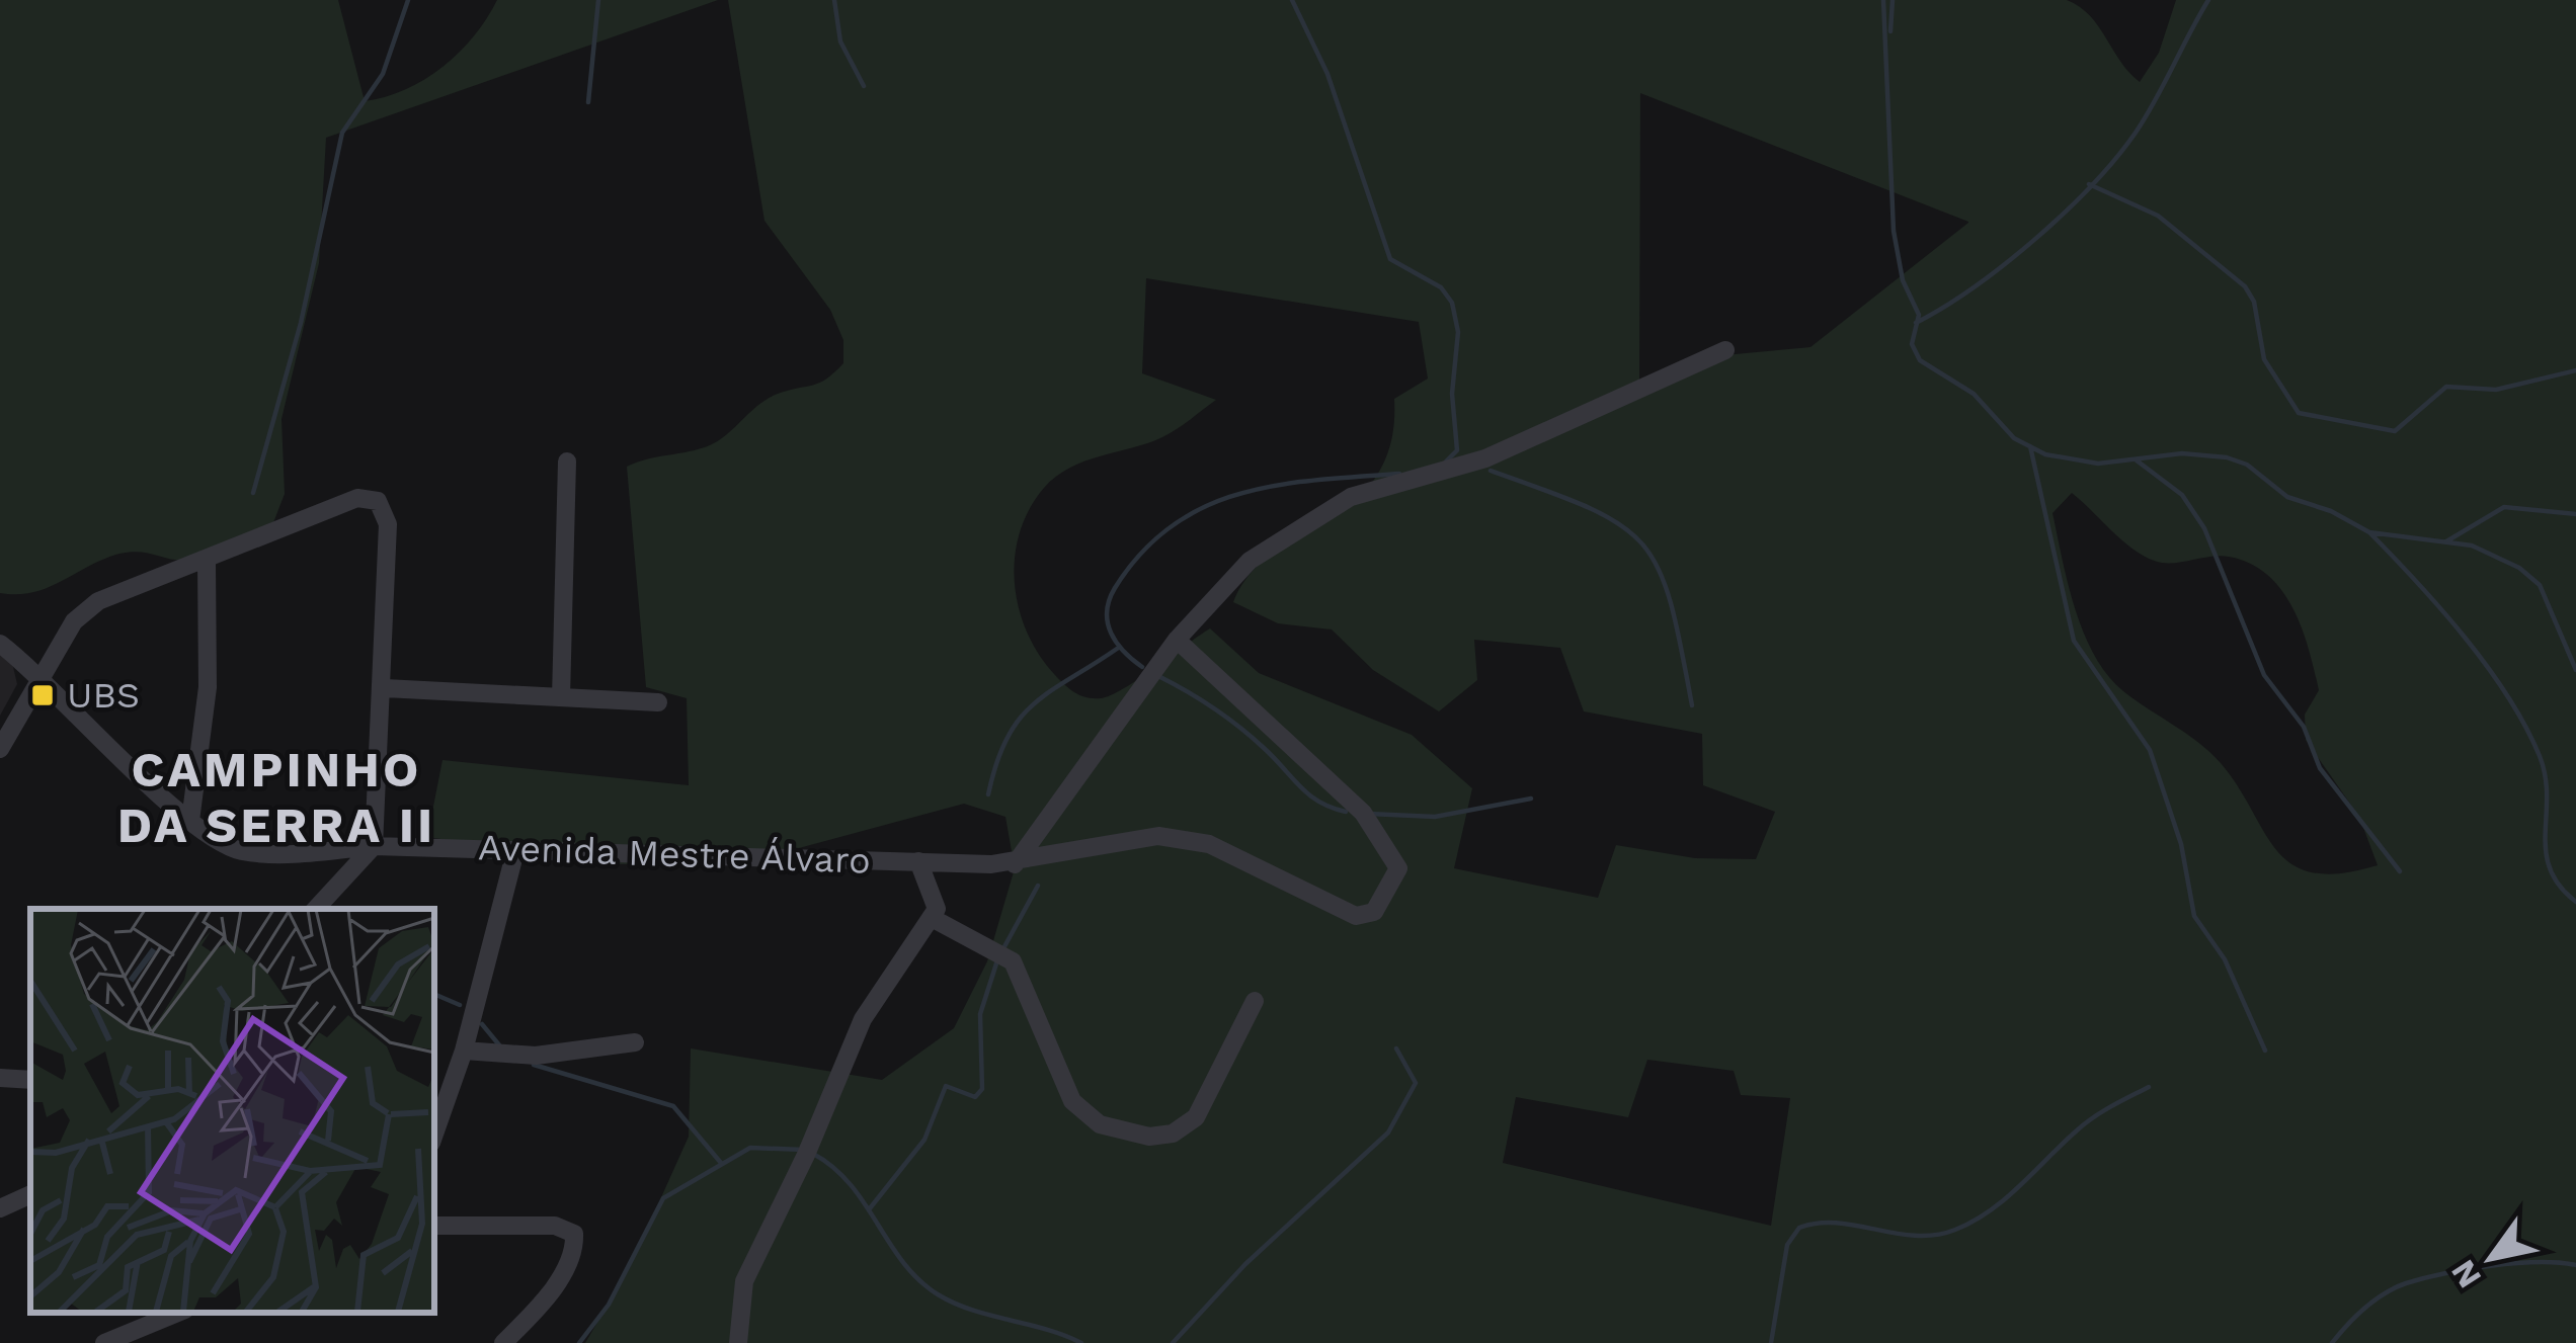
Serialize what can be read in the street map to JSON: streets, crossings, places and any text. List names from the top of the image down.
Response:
{
  "streets": {
    "street": ["Avenida Mestre Álvaro"]
  },
  "districts": ["CAMPINHO DA SERRA II"],
  "places": {
    "transit": ["UBS"]
  },
  "north": "bottom left"
}
